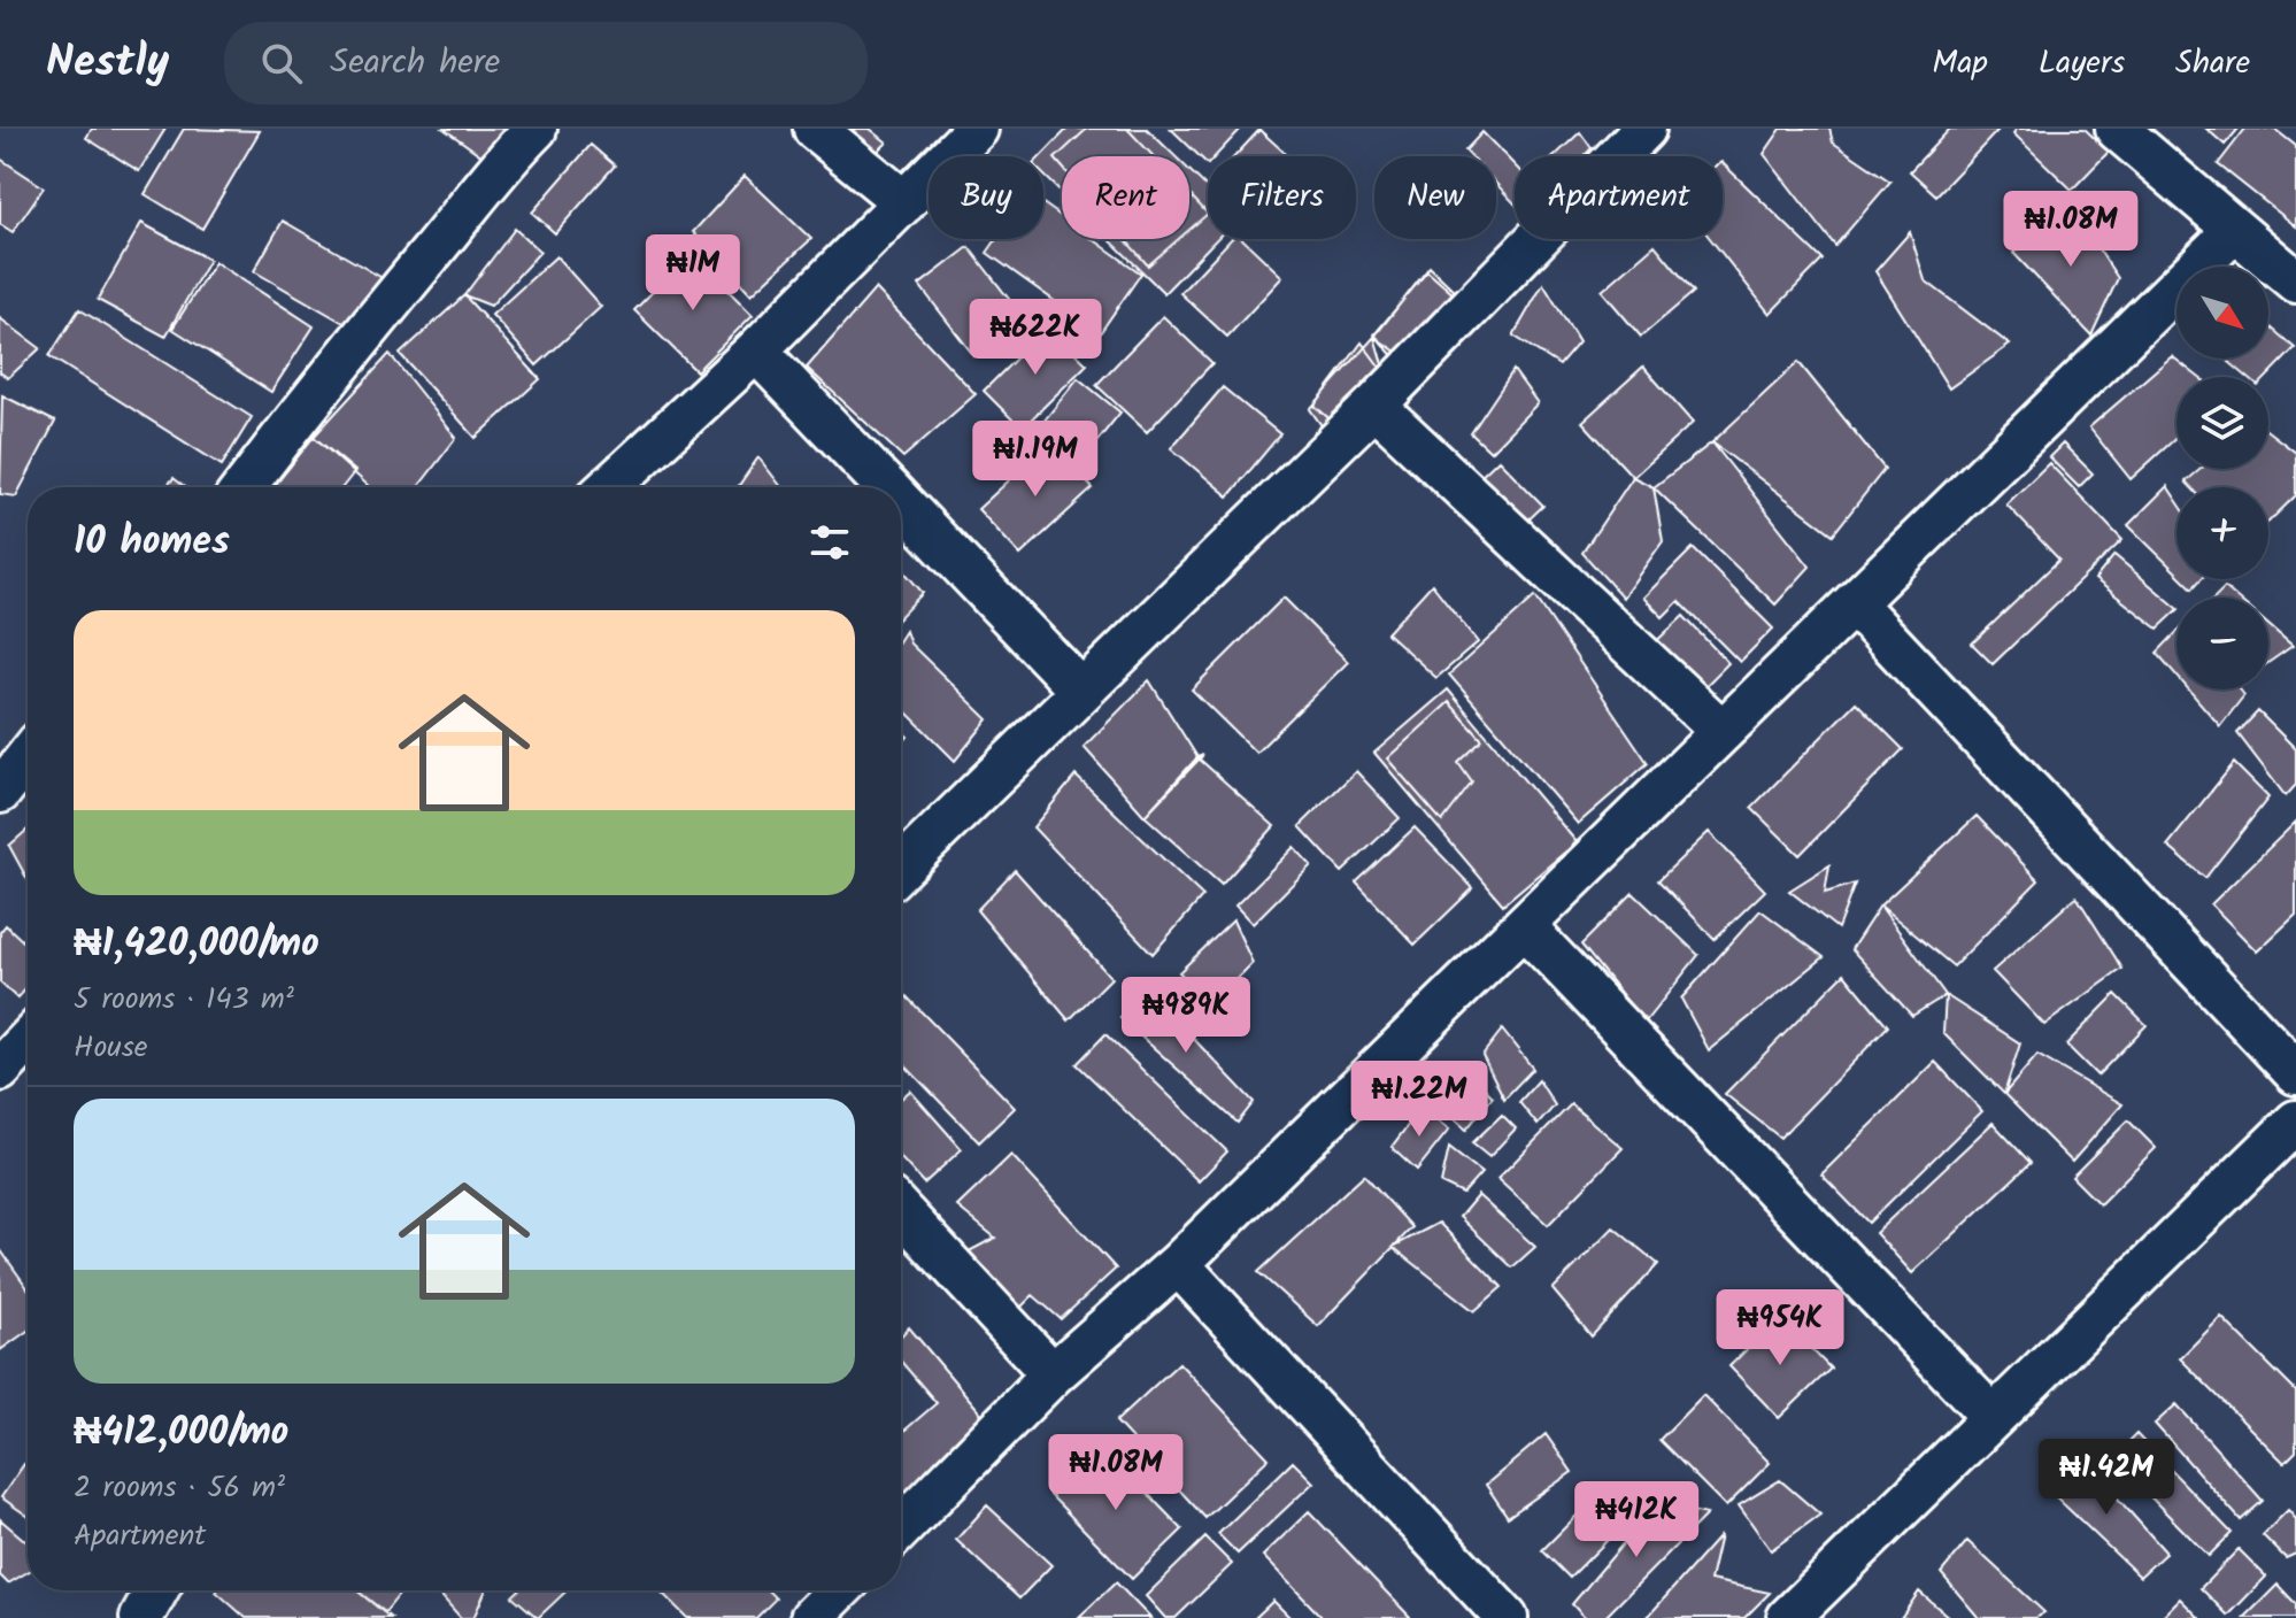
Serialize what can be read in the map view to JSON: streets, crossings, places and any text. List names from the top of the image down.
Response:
{
  "north": "bottom right",
  "page": {
    "header": "Nestly",
    "search": "Search here",
    "nav": ["Map", "Layers", "Share"],
    "chip": [
      "Buy",
      "Rent",
      "Filters",
      "New",
      "Apartment"
    ],
    "price": [
      "₦1.08M",
      "₦1M",
      "₦622K",
      "₦1.19M",
      "₦989K",
      "₦1.22M",
      "₦954K",
      "₦1.08M",
      "₦1.42M",
      "₦412K"
    ],
    "map_buttons": ["+", "−"],
    "heading": "10 homes",
    "list": [
      {
        "name": "₦1,420,000/mo",
        "note": "5 rooms · 143 m² · House"
      },
      {
        "name": "₦412,000/mo",
        "note": "2 rooms · 56 m² · Apartment"
      }
    ]
  }
}
